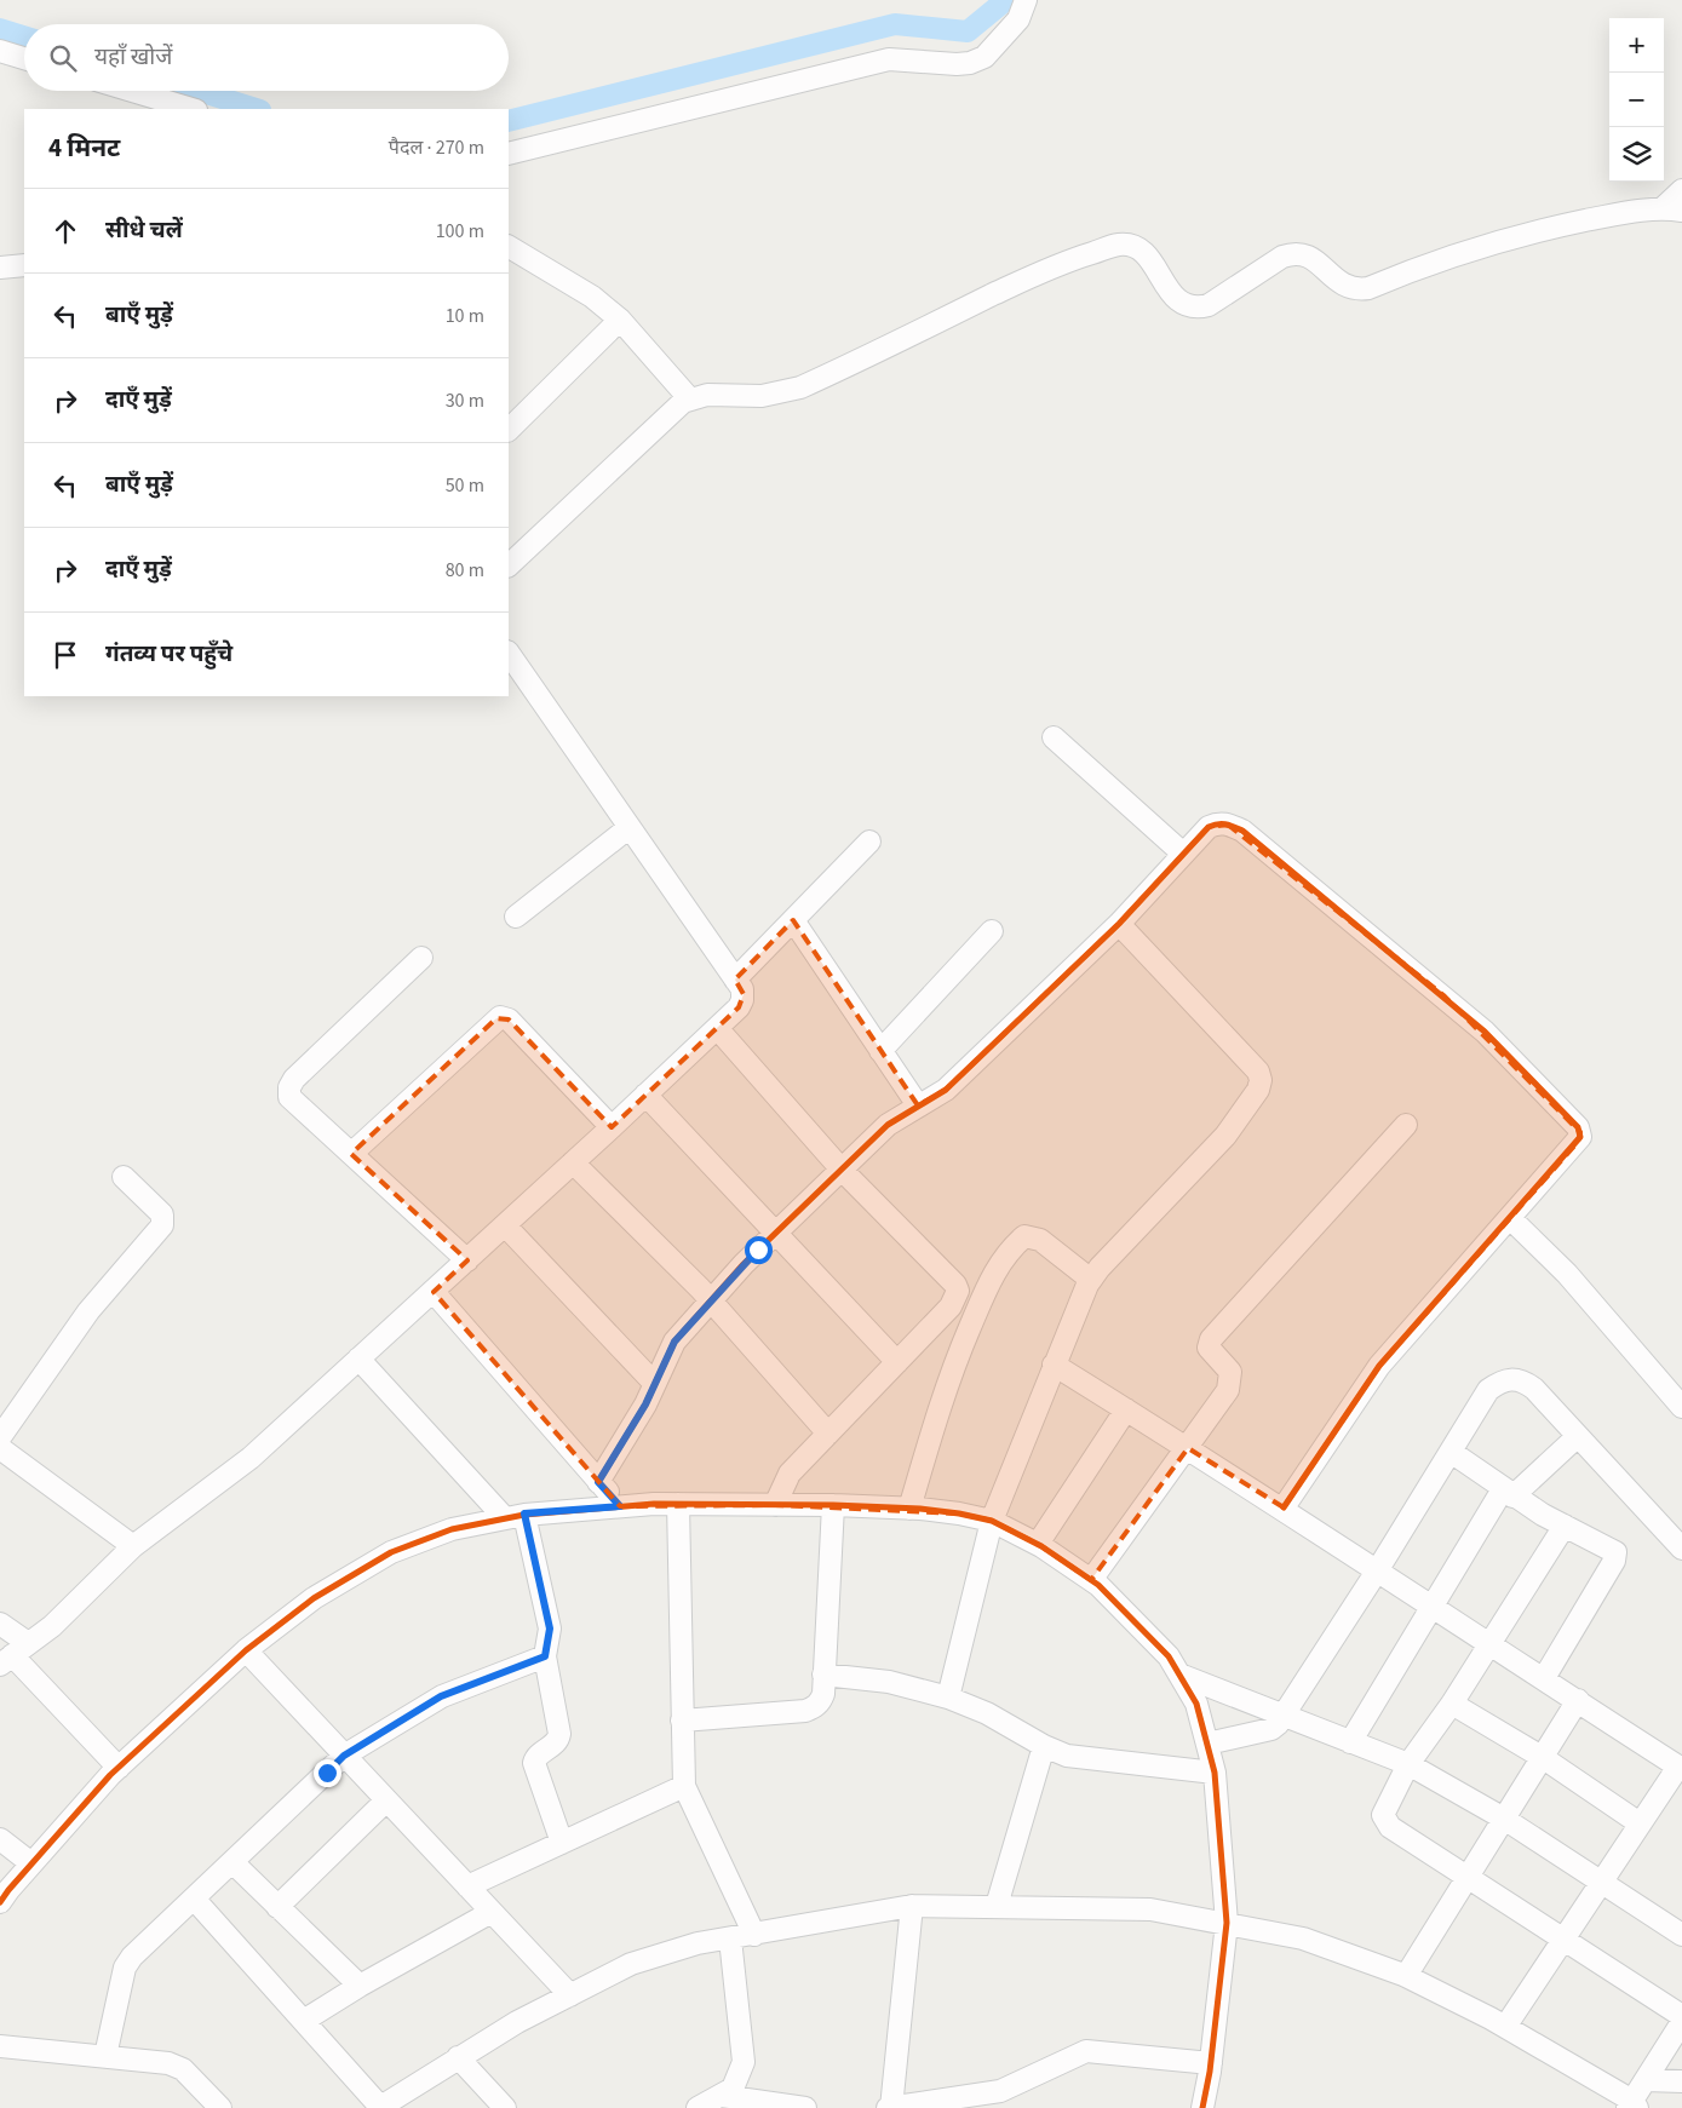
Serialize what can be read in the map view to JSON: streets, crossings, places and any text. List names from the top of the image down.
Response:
{
  "page": {
    "map_buttons": ["+", "−"],
    "search": "यहाँ खोजें",
    "heading": ["4 मिनट", "पैदल · 270 m"],
    "list": [
      ["सीधे चलें", "100 m"],
      ["बाएँ मुड़ें", "10 m"],
      ["दाएँ मुड़ें", "30 m"],
      ["बाएँ मुड़ें", "50 m"],
      ["दाएँ मुड़ें", "80 m"],
      "गंतव्य पर पहुँचे"
    ]
  }
}
